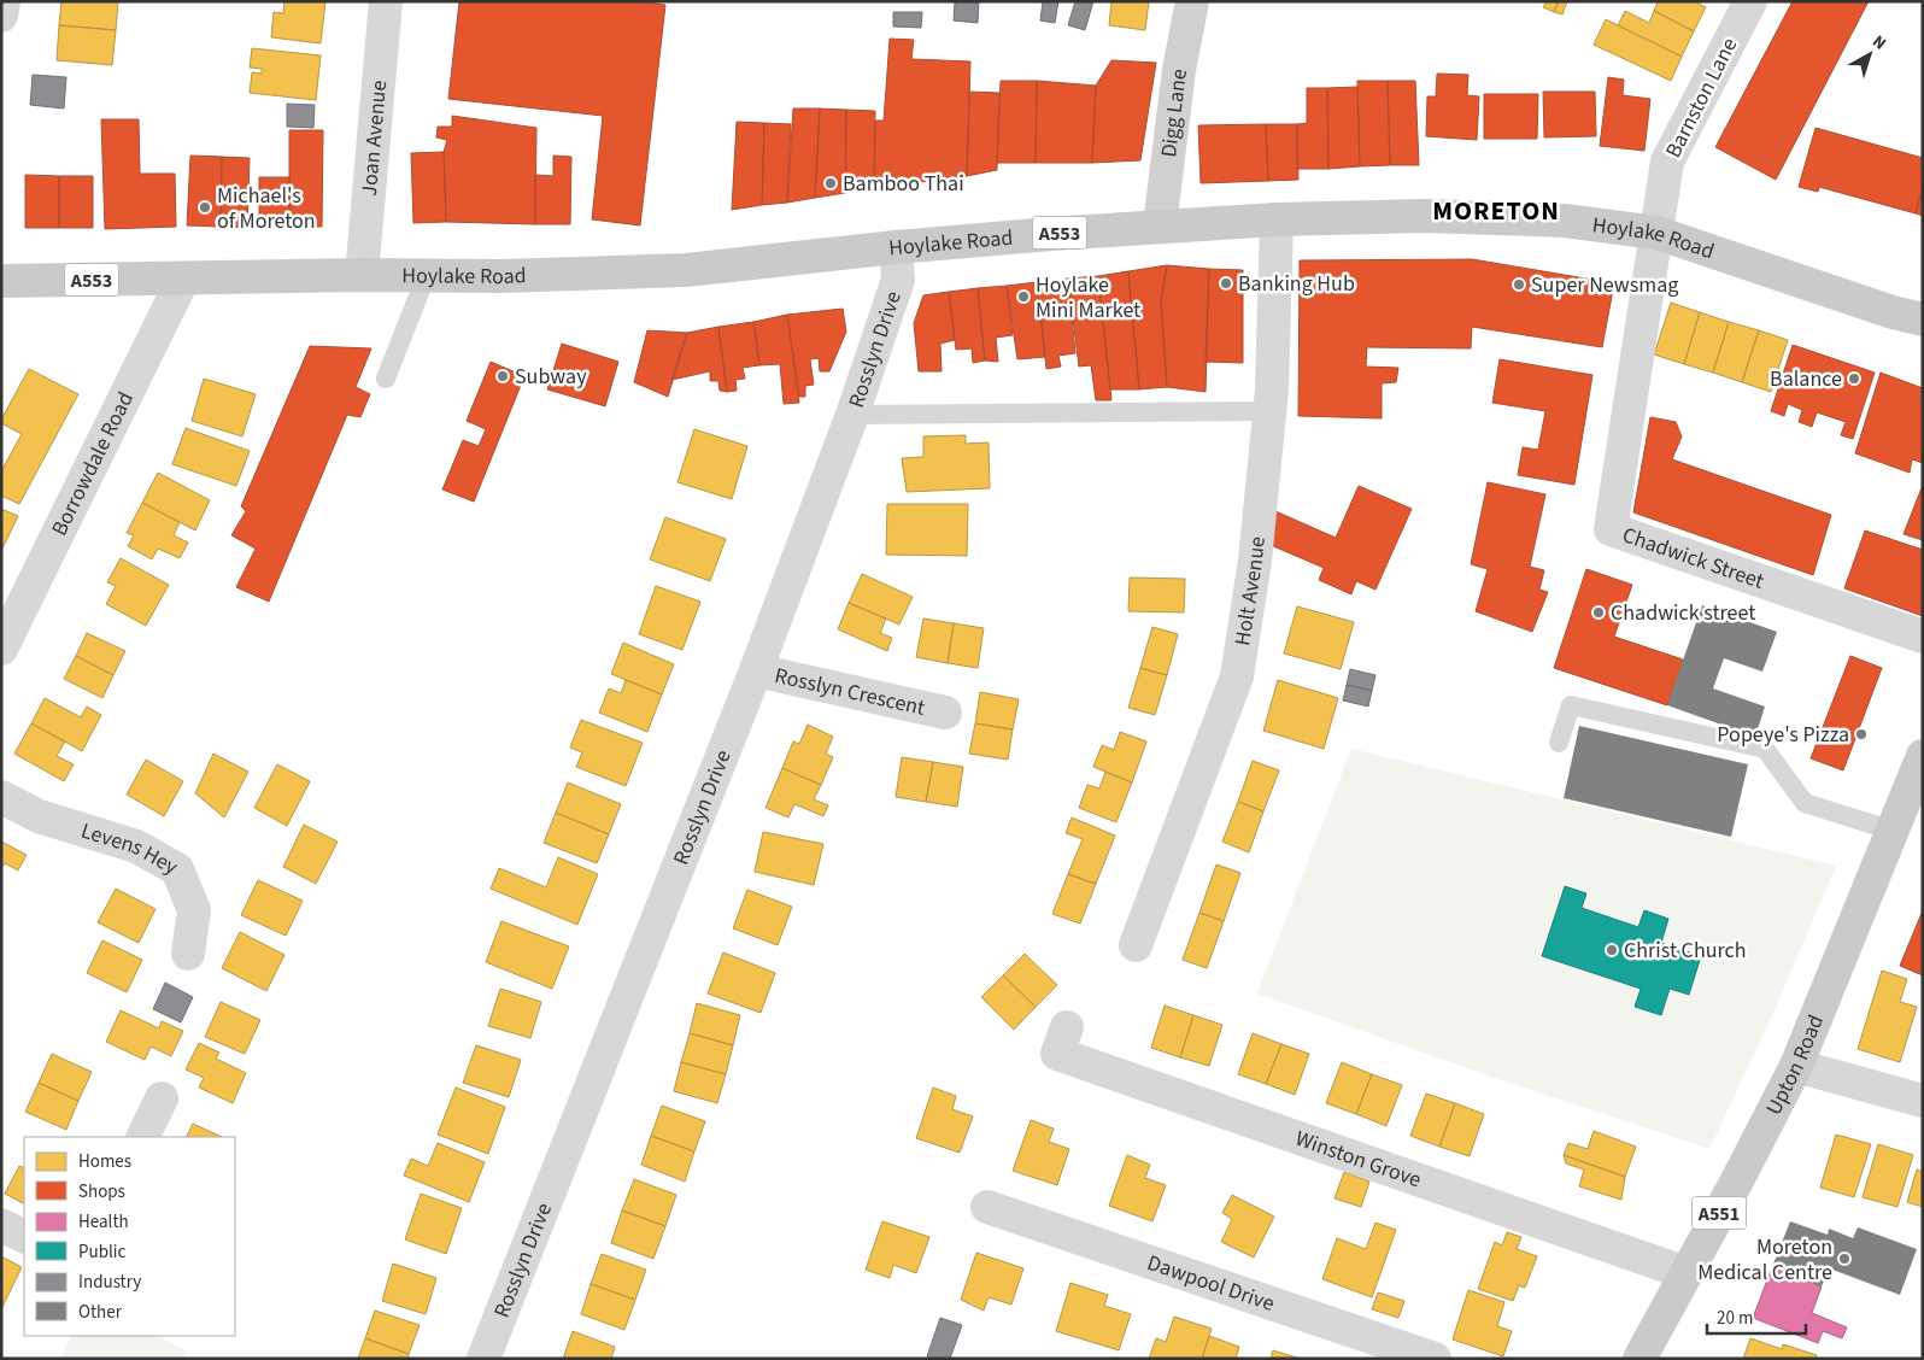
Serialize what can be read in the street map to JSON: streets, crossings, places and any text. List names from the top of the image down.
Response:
{
  "streets": {
    "main road": [
      "A553",
      "Hoylake Road",
      "Upton Road",
      "A551"
    ],
    "street": [
      "Barnston Lane",
      "Digg Lane",
      "Joan Avenue",
      "Rosslyn Drive",
      "Borrowdale Road",
      "Chadwick Street",
      "Holt Avenue",
      "Rosslyn Crescent",
      "Levens Hey",
      "Winston Grove",
      "Dawpool Drive"
    ]
  },
  "crossings": [
    ["Barnston Lane", "Hoylake Road"],
    ["Barnston Lane", "Chadwick Street"],
    ["Digg Lane", "Hoylake Road"],
    ["Joan Avenue", "Hoylake Road"],
    ["Hoylake Road", "Rosslyn Drive"],
    ["Hoylake Road", "Borrowdale Road"],
    ["Hoylake Road", "Chadwick Street"],
    ["Hoylake Road", "Holt Avenue"],
    ["Rosslyn Drive", "Rosslyn Crescent"],
    ["Upton Road", "Winston Grove"]
  ],
  "districts": ["MORETON"],
  "places": [
    "Bamboo Thai",
    "Michael's of Moreton",
    "Banking Hub",
    "Super Newsmag",
    "Hoylake Mini Market",
    "Subway",
    "Balance",
    "Chadwick street",
    "Popeye's Pizza",
    "Christ Church",
    "Moreton Medical Centre"
  ],
  "legend": [
    "Homes",
    "Shops",
    "Health",
    "Public",
    "Industry",
    "Other"
  ],
  "scale_bar": "20 m",
  "north": "top right"
}
